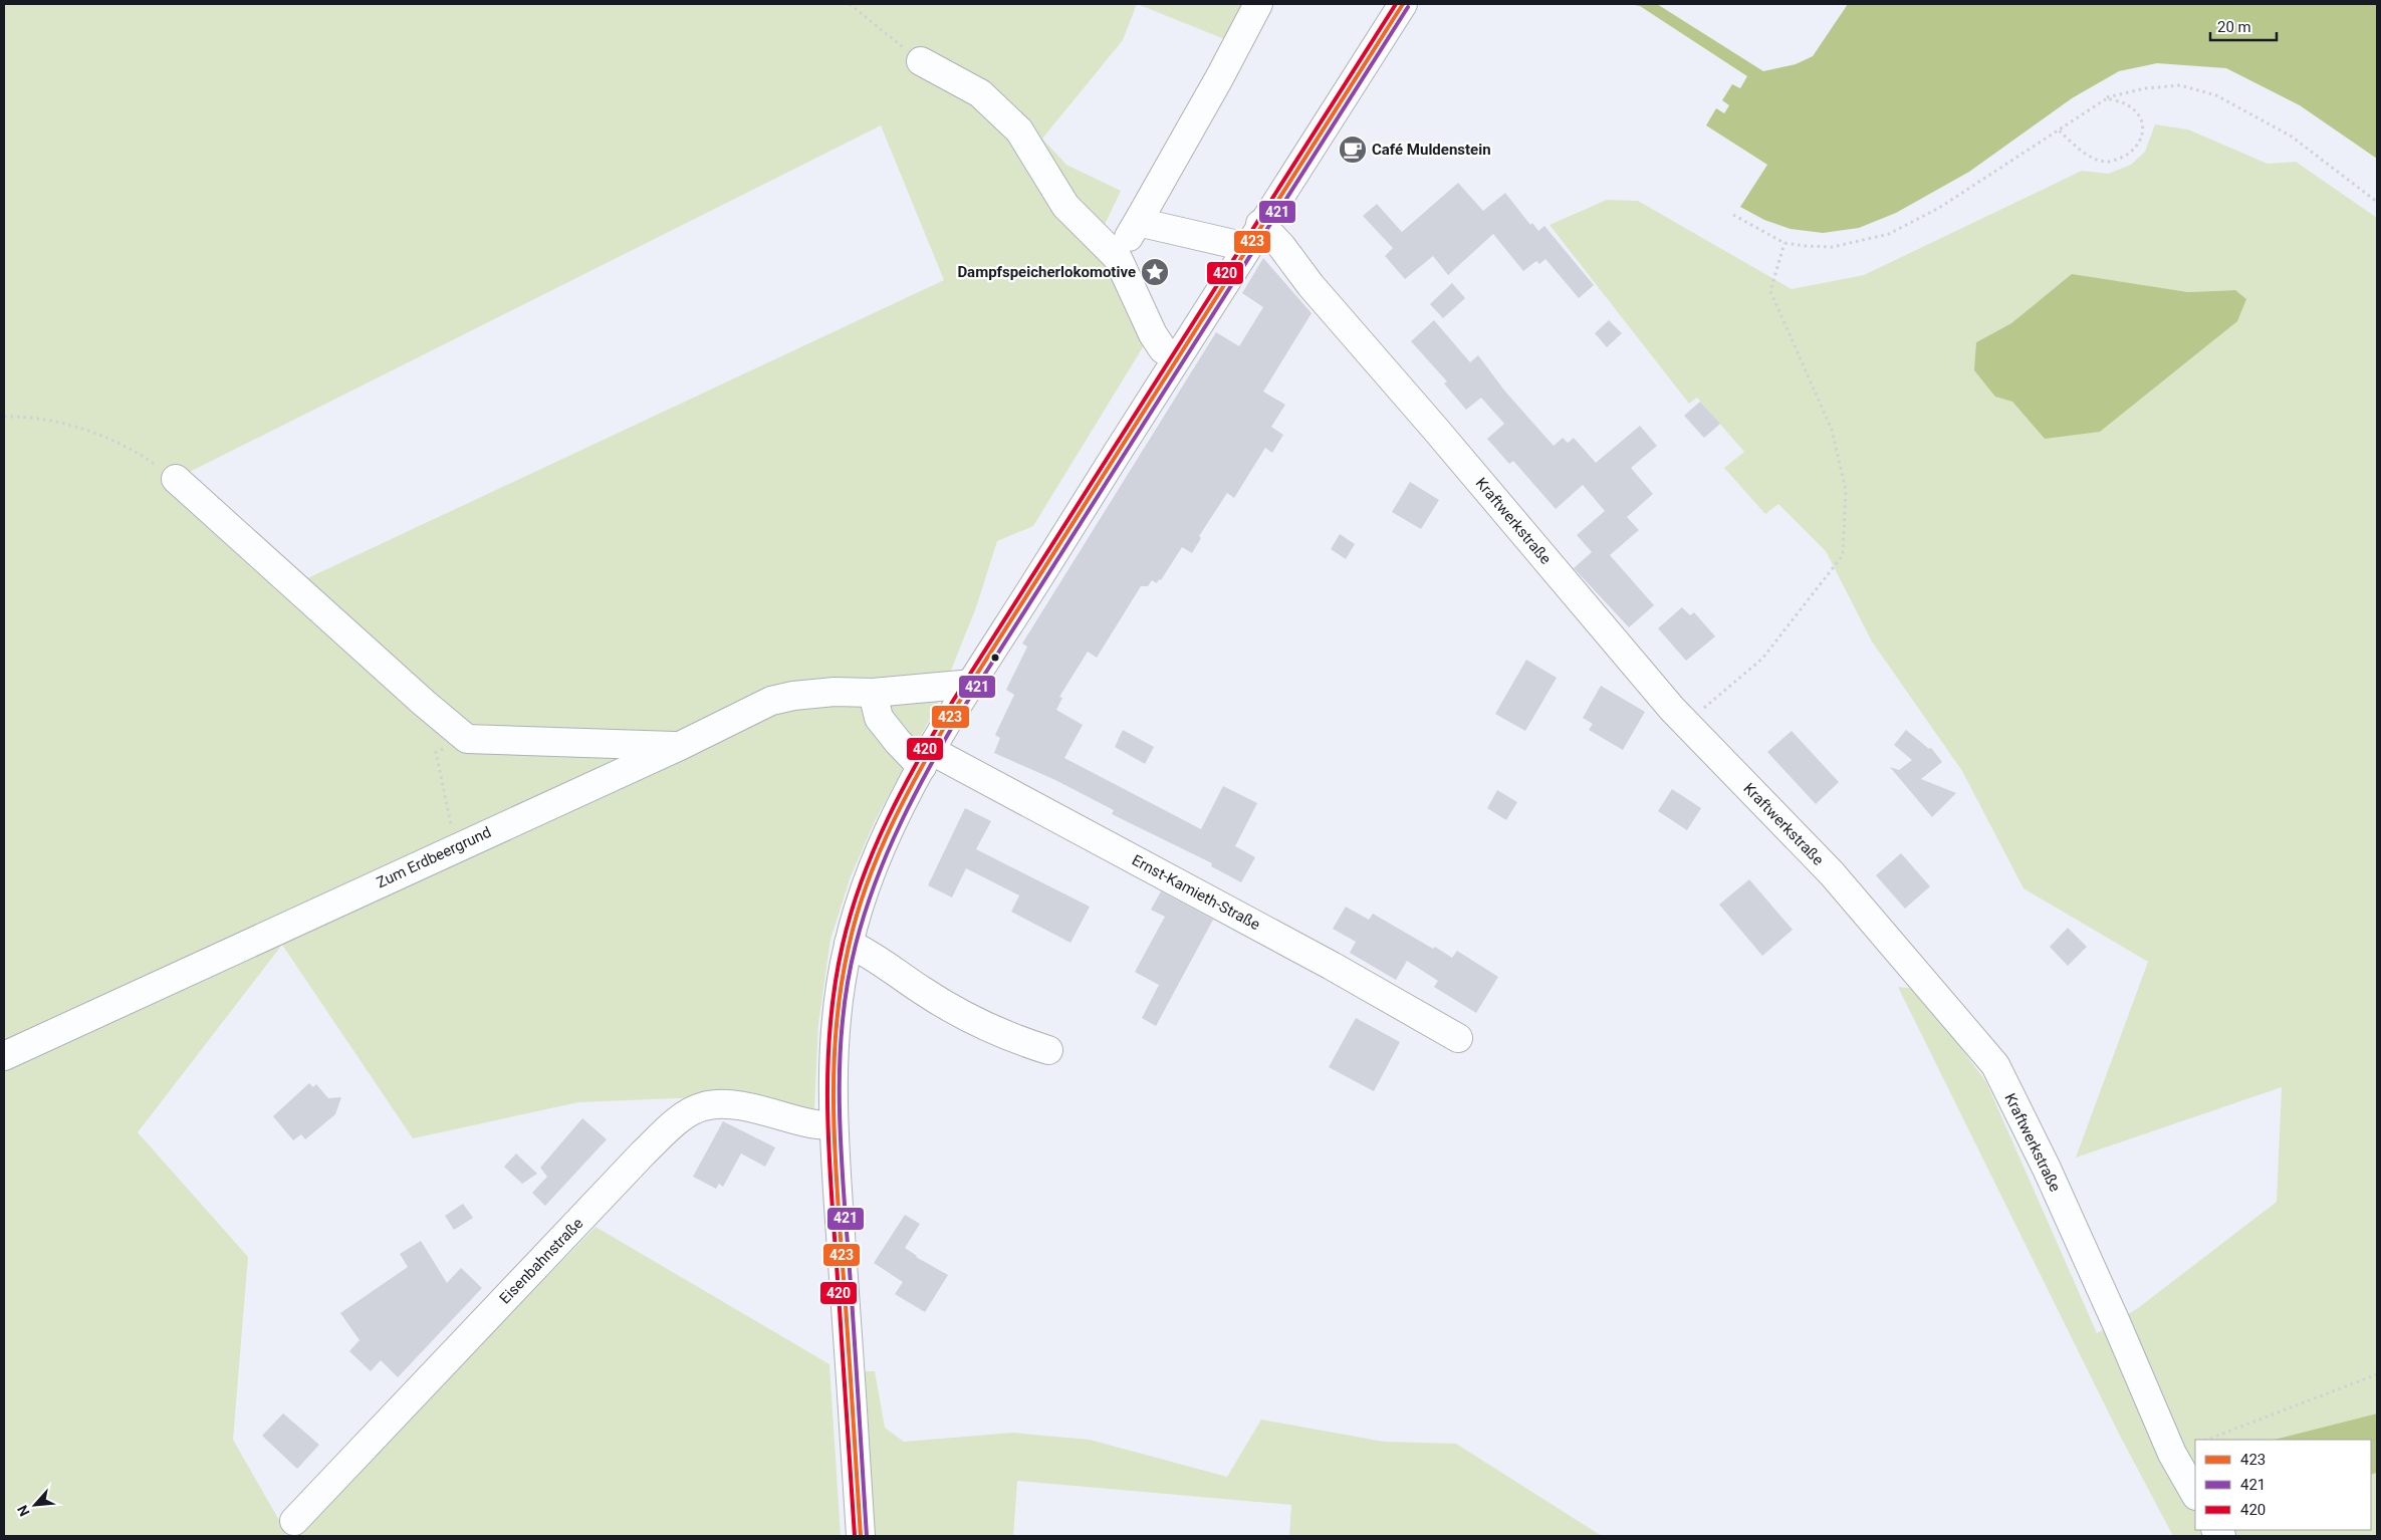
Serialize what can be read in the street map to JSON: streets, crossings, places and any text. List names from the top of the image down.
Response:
{
  "streets": {
    "street": [
      "Kraftwerkstraße",
      "Zum Erdbeergrund",
      "Ernst-Kamieth-Straße",
      "Eisenbahnstraße"
    ]
  },
  "places": {
    "cafe": ["Café Muldenstein"],
    "place": ["Dampfspeicherlokomotive"]
  },
  "lines": ["transit line 423", "transit line 420", "transit line 421"],
  "legend": ["423", "421", "420"],
  "scale_bar": "20 m",
  "north": "bottom left"
}
